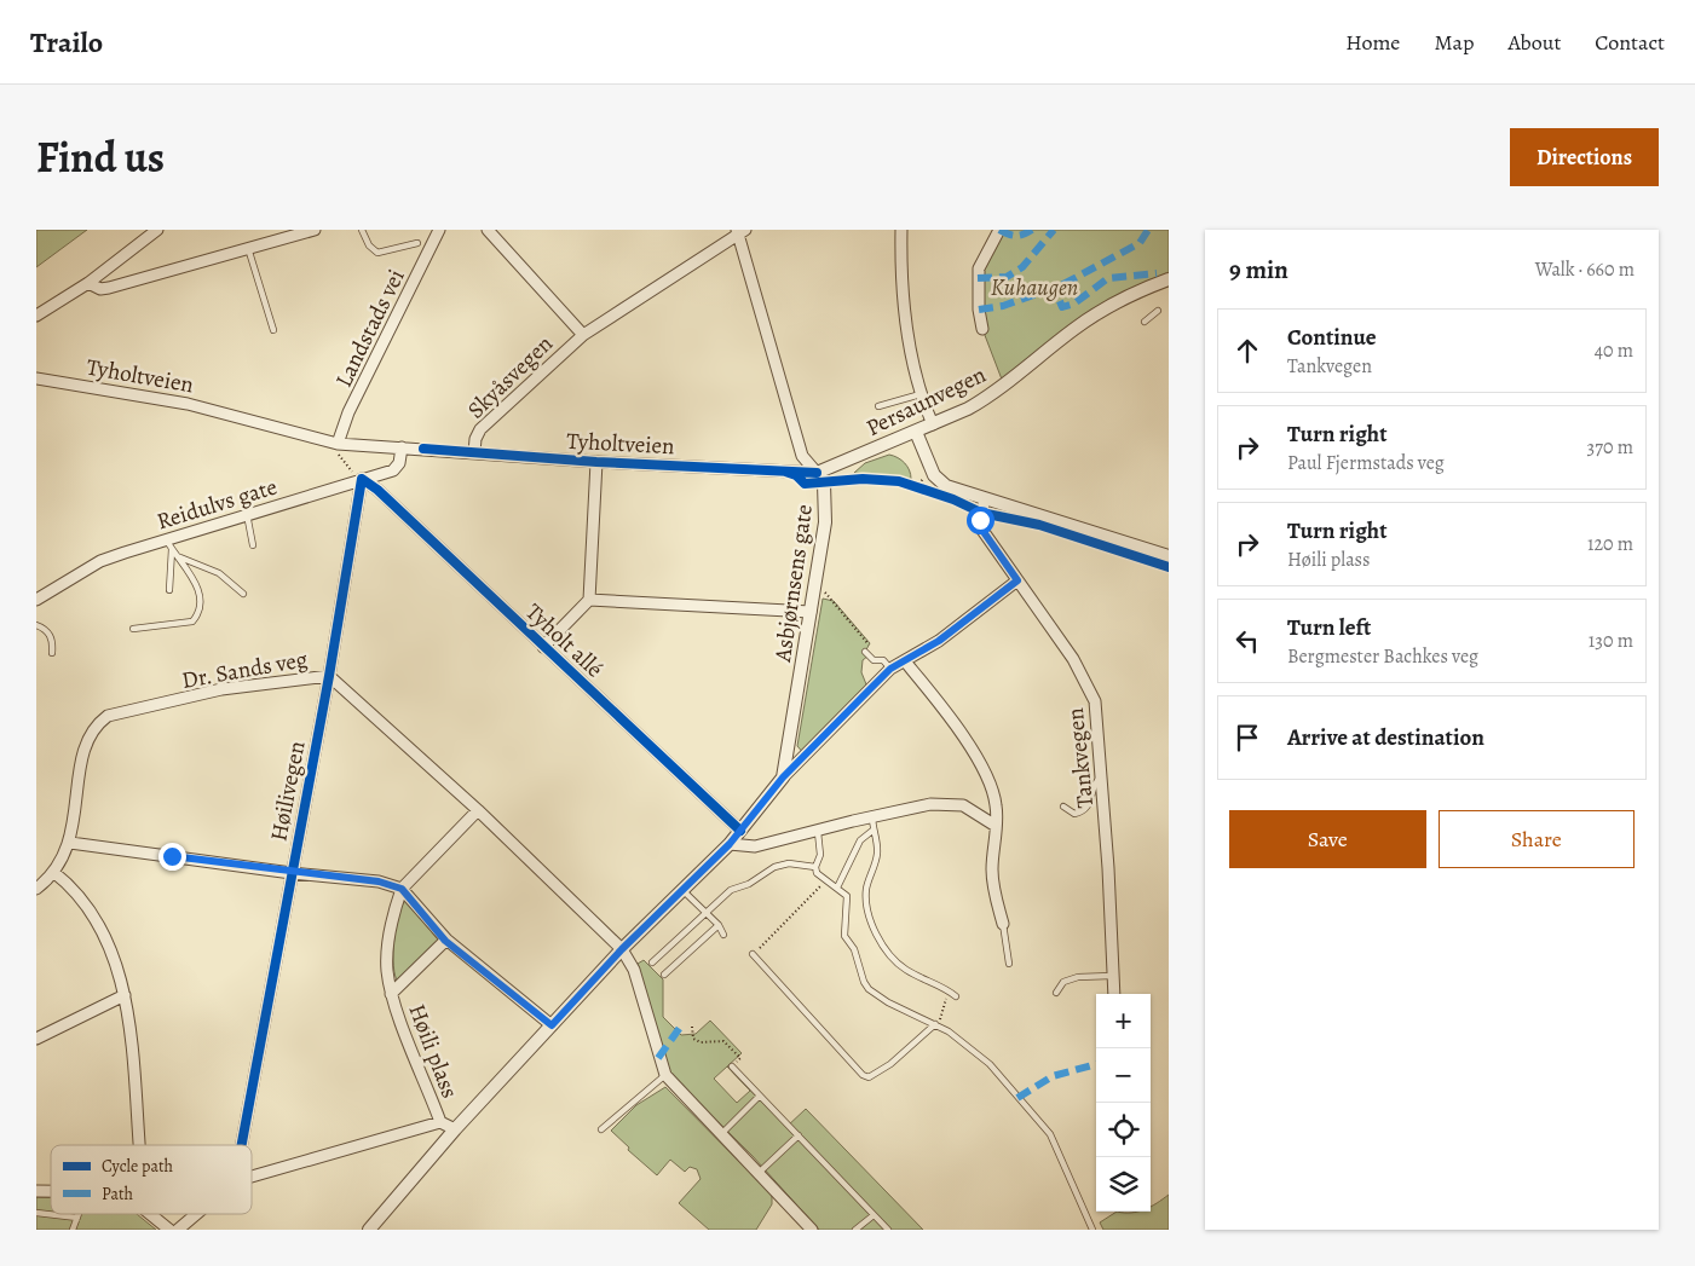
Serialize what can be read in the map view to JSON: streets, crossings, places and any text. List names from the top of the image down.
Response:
{
  "streets": {
    "street": [
      "Landstads vei",
      "Tyholtveien",
      "Skyåsvegen",
      "Persaunvegen",
      "Reidulvs gate",
      "Asbjørnsens gate",
      "Tyholt allé",
      "Dr. Sands veg",
      "Tankvegen",
      "Høilivegen",
      "Høili plass"
    ]
  },
  "crossings": [
    ["Landstads vei", "Tyholtveien"],
    ["Tyholtveien", "Skyåsvegen"],
    ["Tyholtveien", "Persaunvegen"],
    ["Tyholtveien", "Reidulvs gate"],
    ["Tyholtveien", "Asbjørnsens gate"],
    ["Skyåsvegen", "Asbjørnsens gate"],
    ["Persaunvegen", "Asbjørnsens gate"],
    ["Reidulvs gate", "Tyholt allé"],
    ["Reidulvs gate", "Høilivegen"],
    ["Tyholt allé", "Høilivegen"],
    ["Dr. Sands veg", "Høilivegen"]
  ],
  "parks": ["Kuhaugen"],
  "legend": ["Cycle path", "Path"],
  "page": {
    "header": "Trailo",
    "nav": [
      "Home",
      "Map",
      "About",
      "Contact"
    ],
    "title": "Find us",
    "buttons": [
      "Directions",
      ["Save", "Share"]
    ],
    "heading": ["9 min", "Walk · 660 m"],
    "list": [
      ["Continue", "Tankvegen", "40 m"],
      ["Turn right", "Paul Fjermstads veg", "370 m"],
      ["Turn right", "Høili plass", "120 m"],
      ["Turn left", "Bergmester Bachkes veg", "130 m"],
      "Arrive at destination"
    ],
    "map_buttons": ["+", "−"]
  }
}
